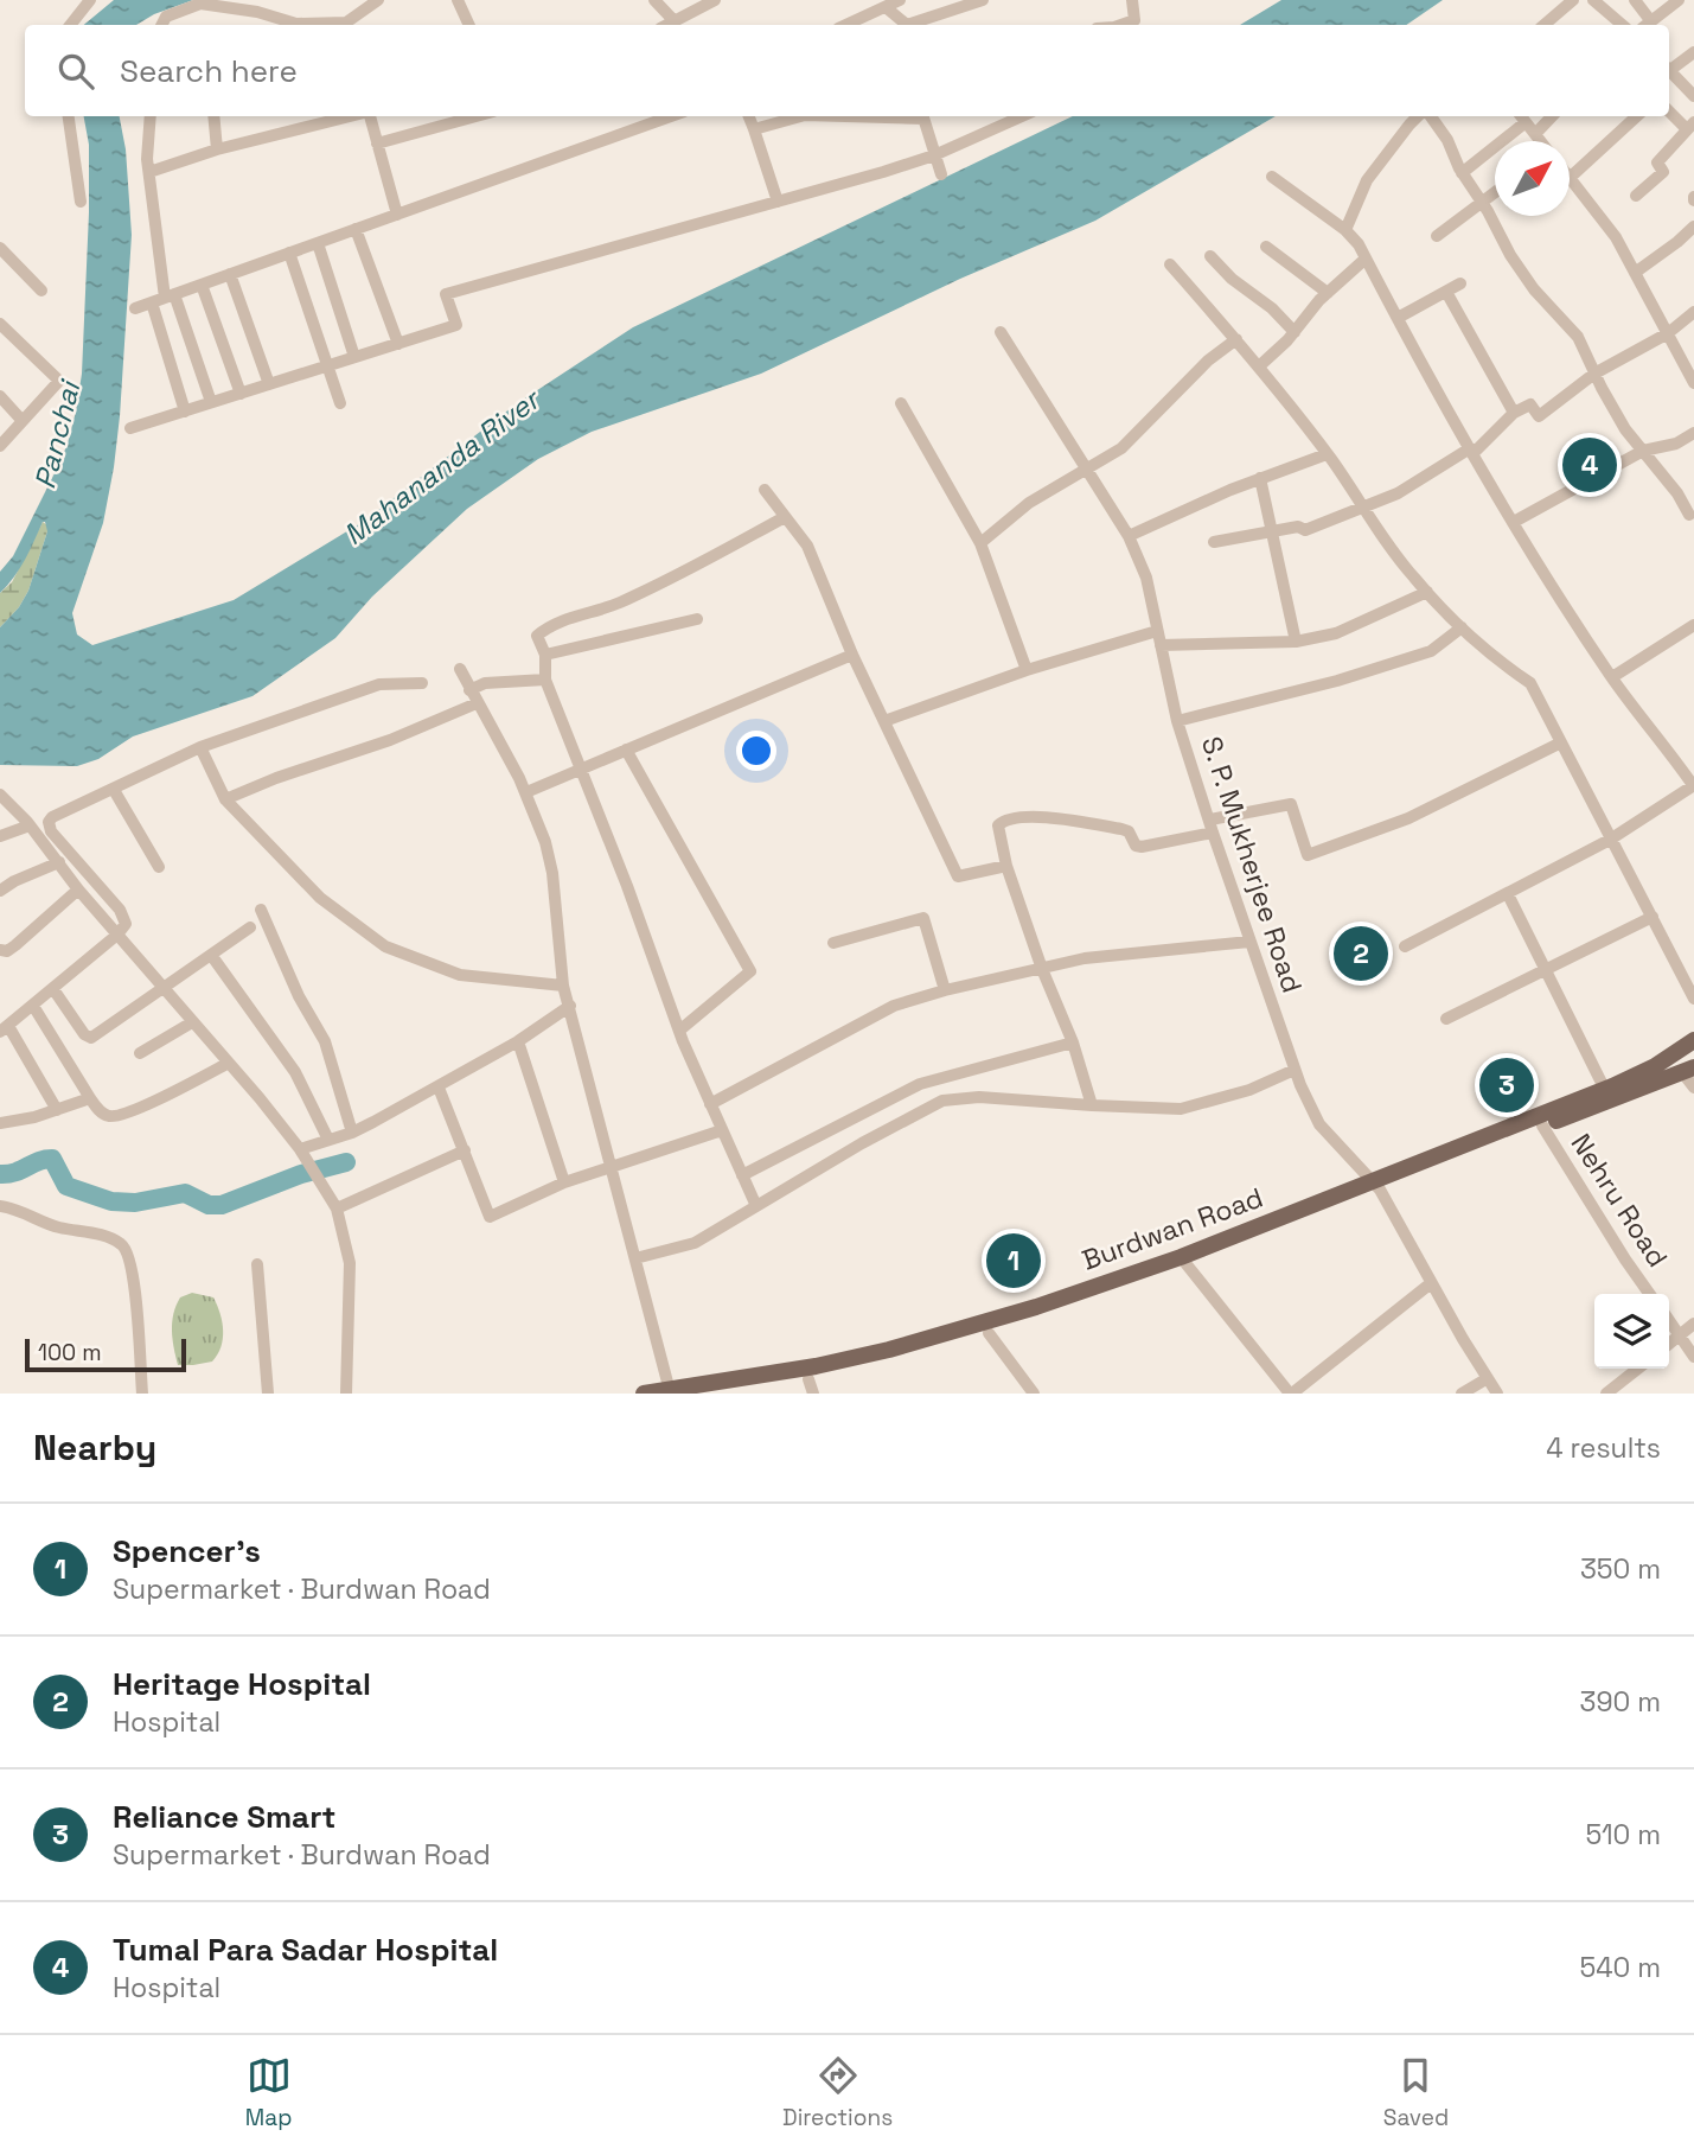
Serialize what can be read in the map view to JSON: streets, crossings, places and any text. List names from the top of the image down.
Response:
{
  "streets": {
    "main road": ["Burdwan Road"],
    "street": ["S. P. Mukherjee Road", "Nehru Road"]
  },
  "crossings": [
    ["S. P. Mukherjee Road", "Burdwan Road"],
    ["Nehru Road", "Burdwan Road"]
  ],
  "water": ["Panchai", "Mahananda River"],
  "scale_bar": "100 m",
  "north": "top right",
  "page": {
    "search": "Search here",
    "pins": [
      "4",
      "2",
      "3",
      "1"
    ],
    "scale": "100 m",
    "heading": ["Nearby", "4 results"],
    "list": [
      {
        "mark": "1",
        "name": "Spencer's",
        "note": "Supermarket · Burdwan Road",
        "value": "350 m"
      },
      {
        "mark": "2",
        "name": "Heritage Hospital",
        "note": "Hospital",
        "value": "390 m"
      },
      {
        "mark": "3",
        "name": "Reliance Smart",
        "note": "Supermarket · Burdwan Road",
        "value": "510 m"
      },
      {
        "mark": "4",
        "name": "Tumal Para Sadar Hospital",
        "note": "Hospital",
        "value": "540 m"
      }
    ],
    "nav": ["Map", "Directions", "Saved"]
  }
}
